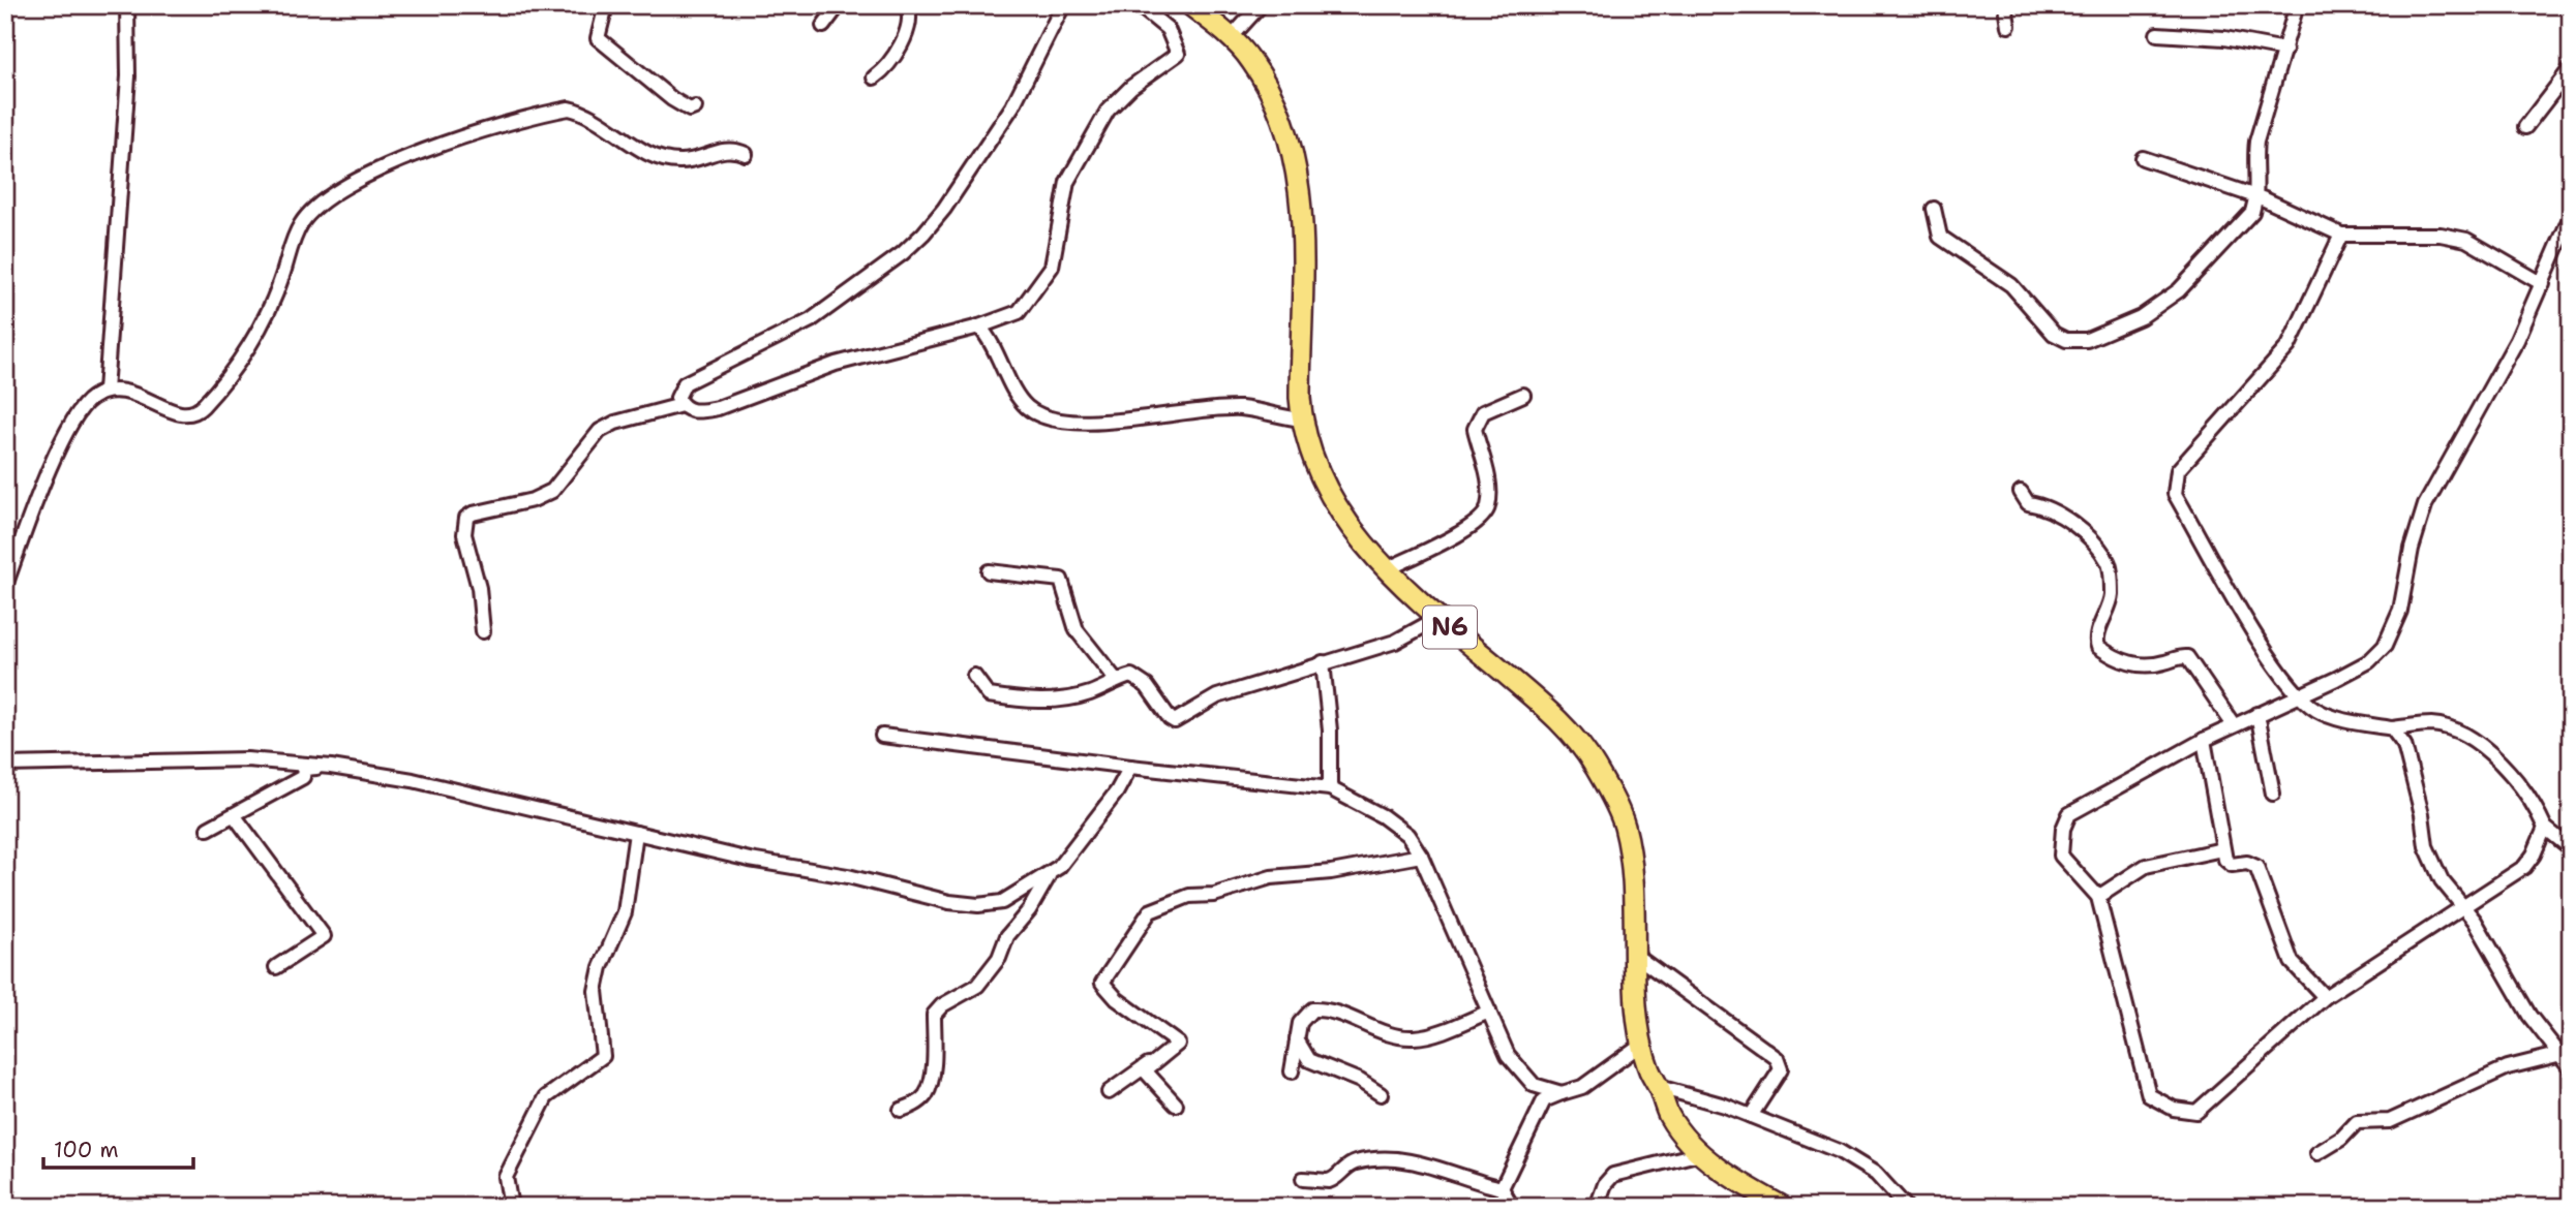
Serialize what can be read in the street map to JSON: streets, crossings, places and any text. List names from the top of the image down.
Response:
{
  "streets": {
    "highway": ["N6"]
  },
  "scale_bar": "100 m"
}
